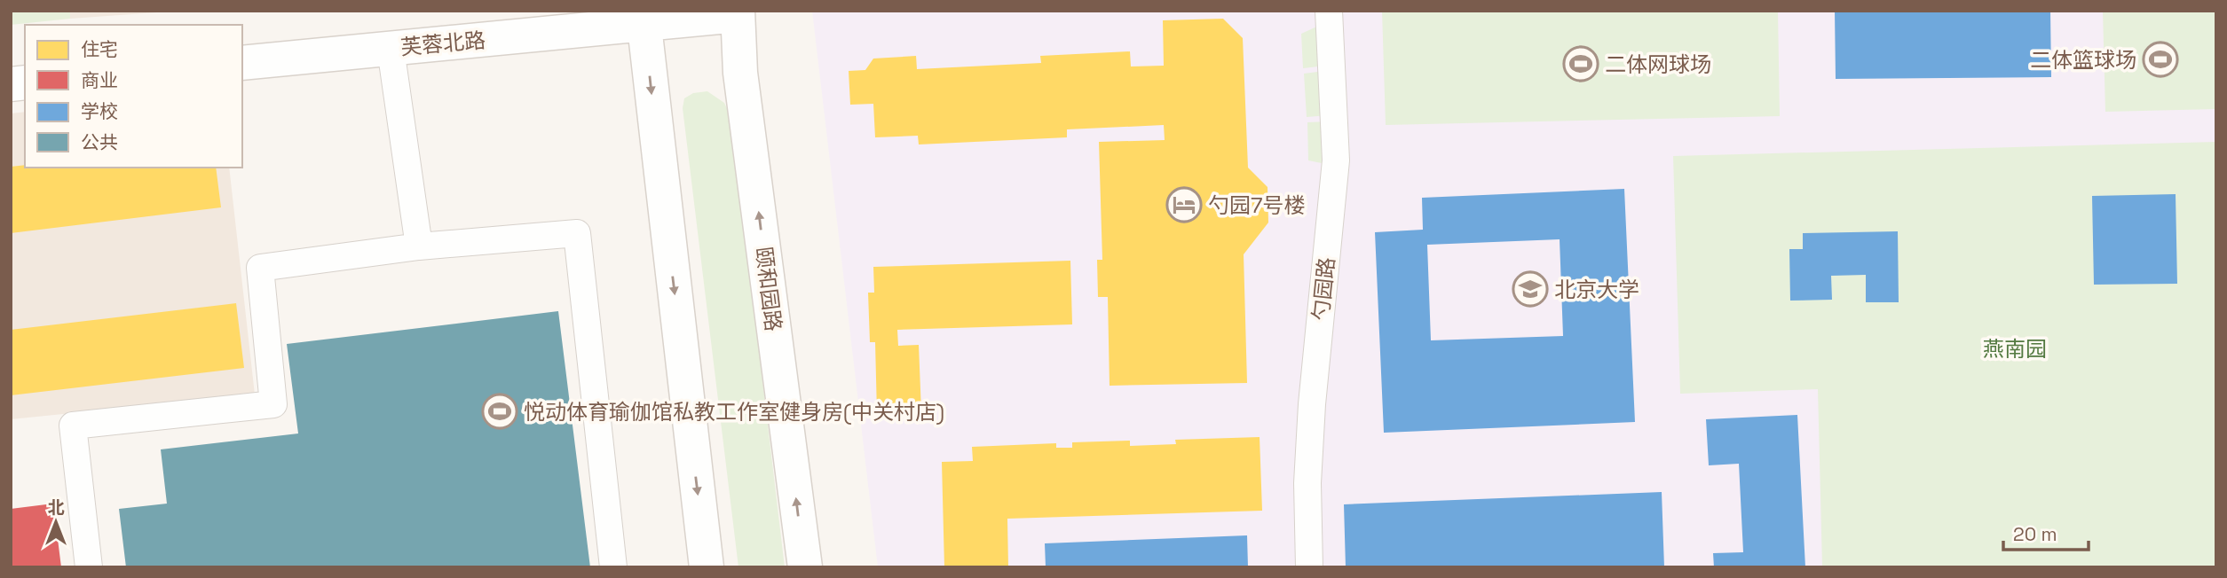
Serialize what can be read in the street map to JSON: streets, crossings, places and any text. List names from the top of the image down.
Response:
{
  "streets": {
    "street": ["芙蓉北路", "颐和园路", "勺园路"]
  },
  "crossings": [
    ["芙蓉北路", "颐和园路"]
  ],
  "parks": ["燕南园"],
  "places": {
    "sports": ["二体篮球场", "二体网球场", "悦动体育瑜伽馆私教工作室健身房(中关村店)"],
    "hotel": ["勺园7号楼"],
    "school or university": ["北京大学"]
  },
  "legend": [
    "住宅",
    "商业",
    "学校",
    "公共"
  ],
  "scale_bar": "20 m",
  "north": "top"
}
